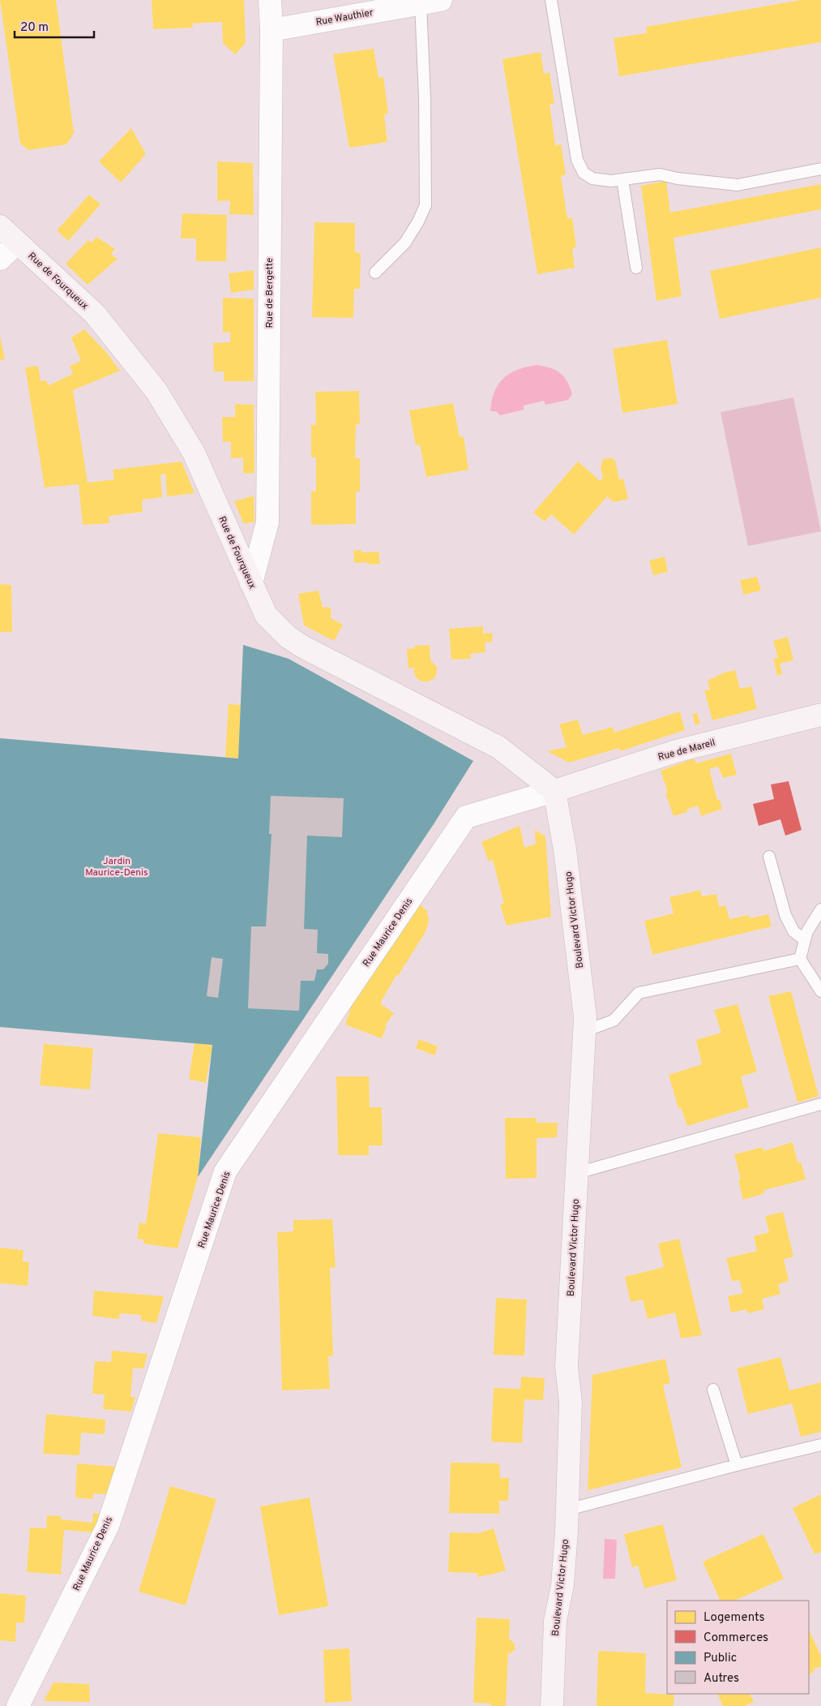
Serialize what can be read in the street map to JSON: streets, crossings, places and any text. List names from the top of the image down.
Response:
{
  "streets": {
    "main road": ["Rue de Fourqueux", "Rue de Mareil", "Boulevard Victor Hugo"],
    "street": ["Rue Wauthier", "Rue de Bergette", "Rue Maurice Denis"]
  },
  "crossings": [
    ["Rue Wauthier", "Rue de Bergette"],
    ["Rue de Fourqueux", "Rue de Bergette"],
    ["Rue de Fourqueux", "Rue de Mareil"],
    ["Rue de Fourqueux", "Boulevard Victor Hugo"],
    ["Rue de Fourqueux", "Rue Maurice Denis"],
    ["Rue de Mareil", "Boulevard Victor Hugo"],
    ["Rue de Mareil", "Rue Maurice Denis"],
    ["Boulevard Victor Hugo", "Rue Maurice Denis"]
  ],
  "parks": ["Jardin Maurice-Denis"],
  "legend": [
    "Logements",
    "Commerces",
    "Public",
    "Autres"
  ],
  "scale_bar": "20 m"
}
